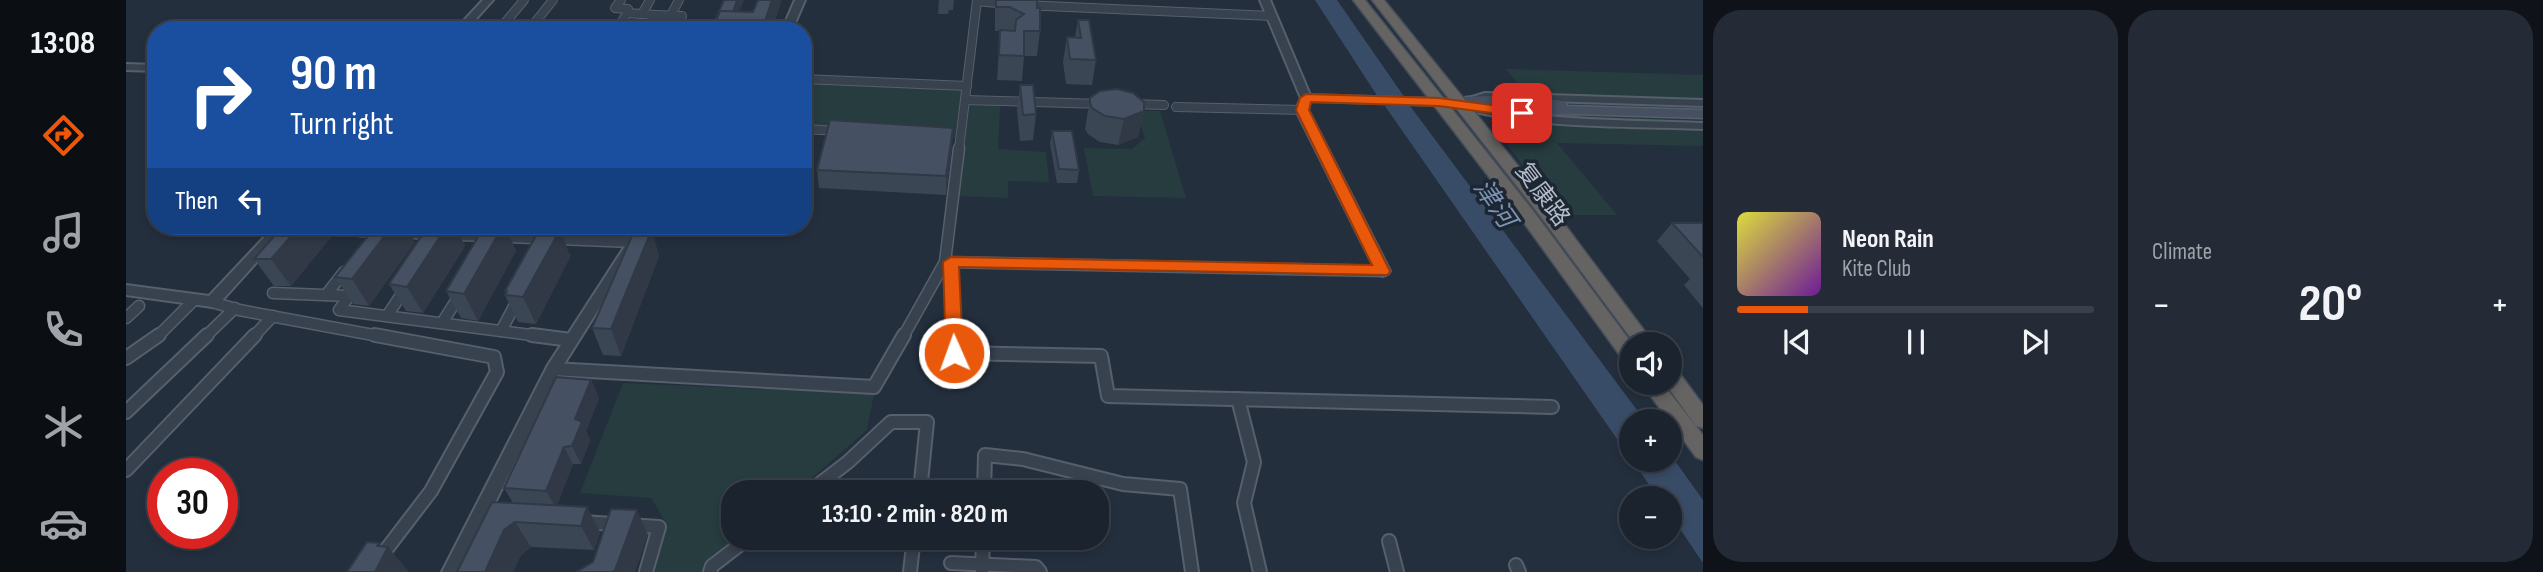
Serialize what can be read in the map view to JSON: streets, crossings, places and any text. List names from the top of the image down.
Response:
{
  "streets": {
    "highway": ["复康路"]
  },
  "water": ["津河"],
  "page": {
    "tabs": "13:08",
    "tile": "Climate",
    "turn": ["90 m", "Turn right"],
    "then": "Then",
    "song": ["Neon Rain", "Kite Club"],
    "heat": ["−", "20°", "+"],
    "map_buttons": ["+", "−"],
    "limit": "30",
    "trip": "13:10 · 2 min · 820 m"
  }
}
